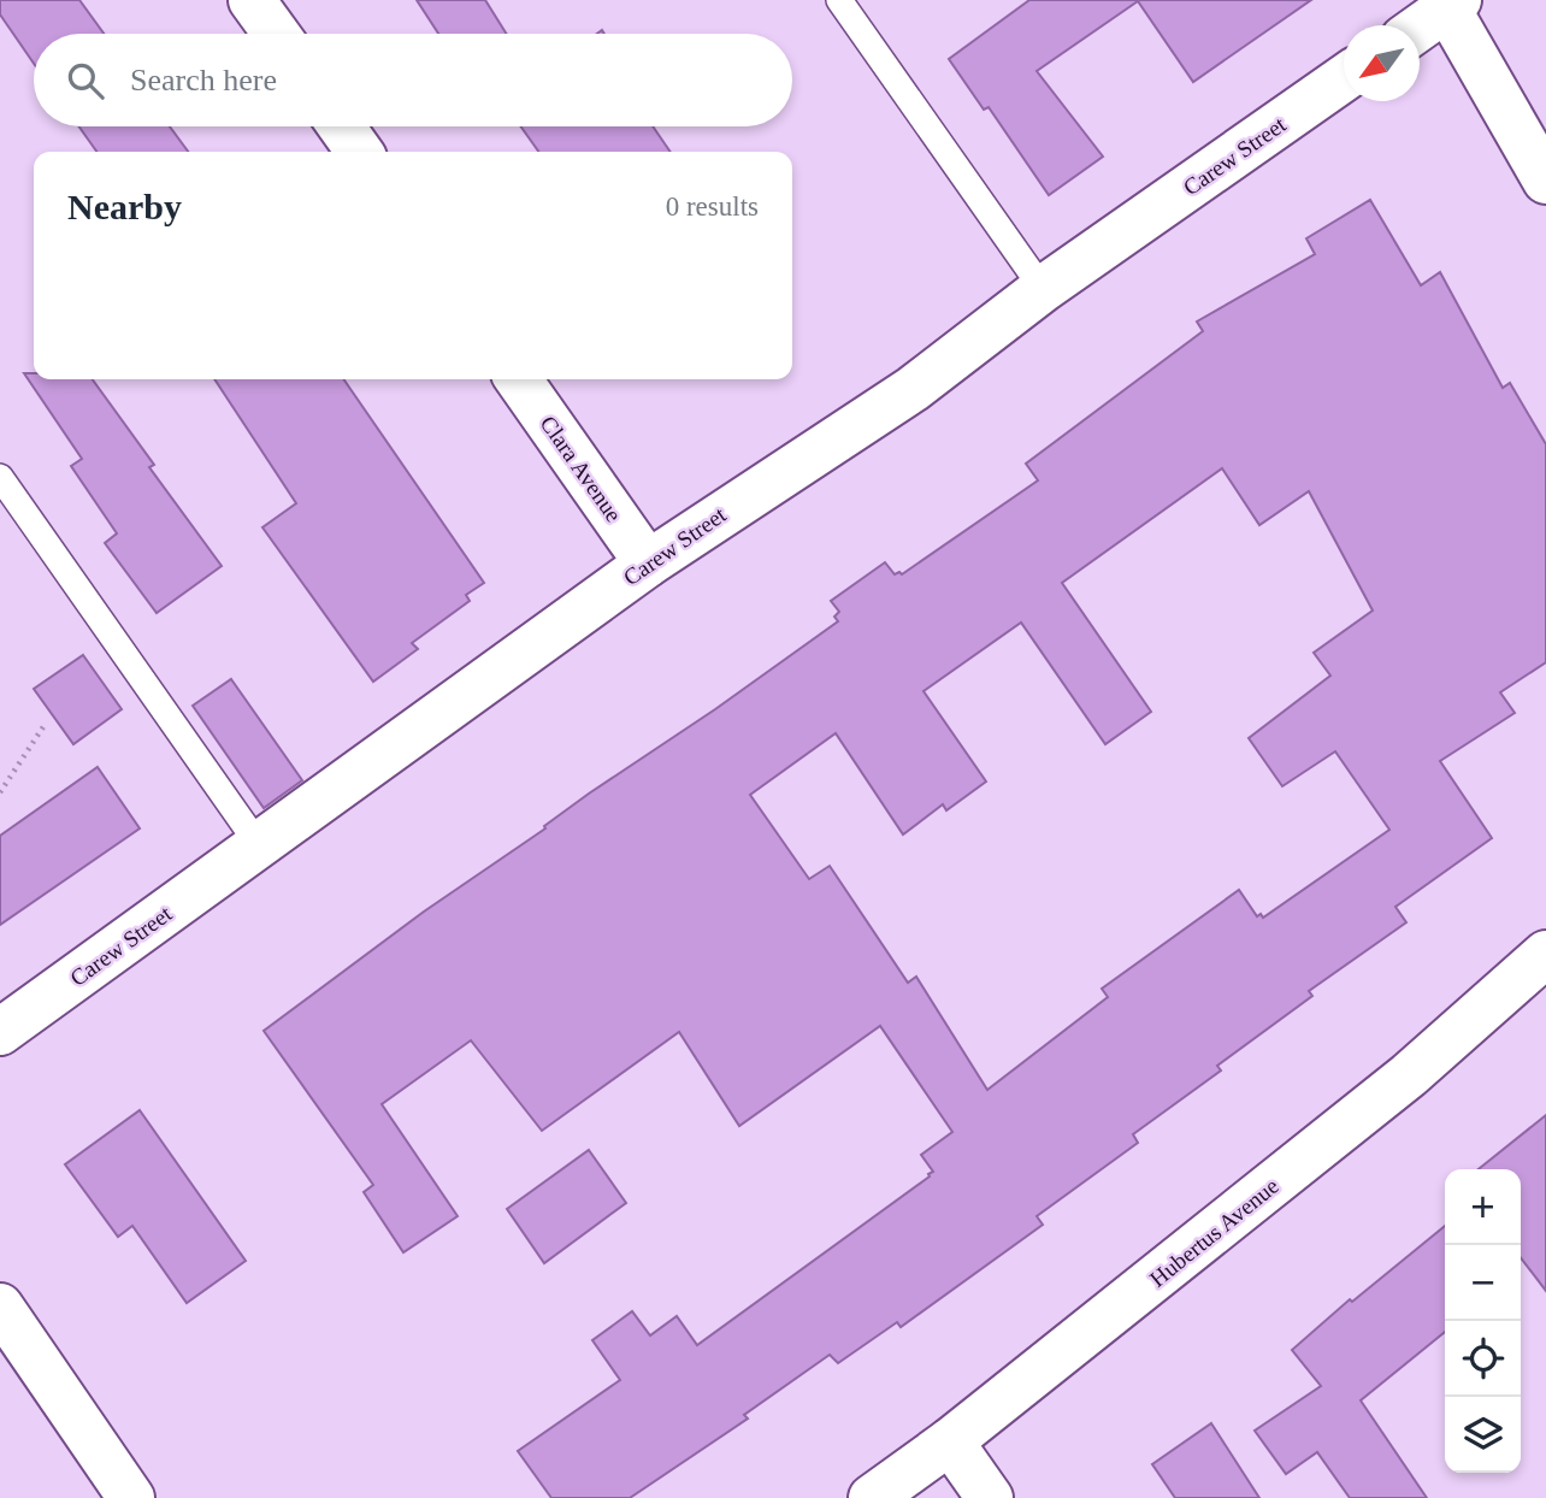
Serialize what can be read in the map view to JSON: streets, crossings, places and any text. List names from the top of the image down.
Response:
{
  "streets": {
    "street": ["Carew Street", "Clara Avenue", "Hubertus Avenue"]
  },
  "crossings": [
    ["Carew Street", "Clara Avenue"]
  ],
  "north": "bottom left",
  "page": {
    "search": "Search here",
    "heading": ["Nearby", "0 results"],
    "map_buttons": ["+", "−"]
  }
}
